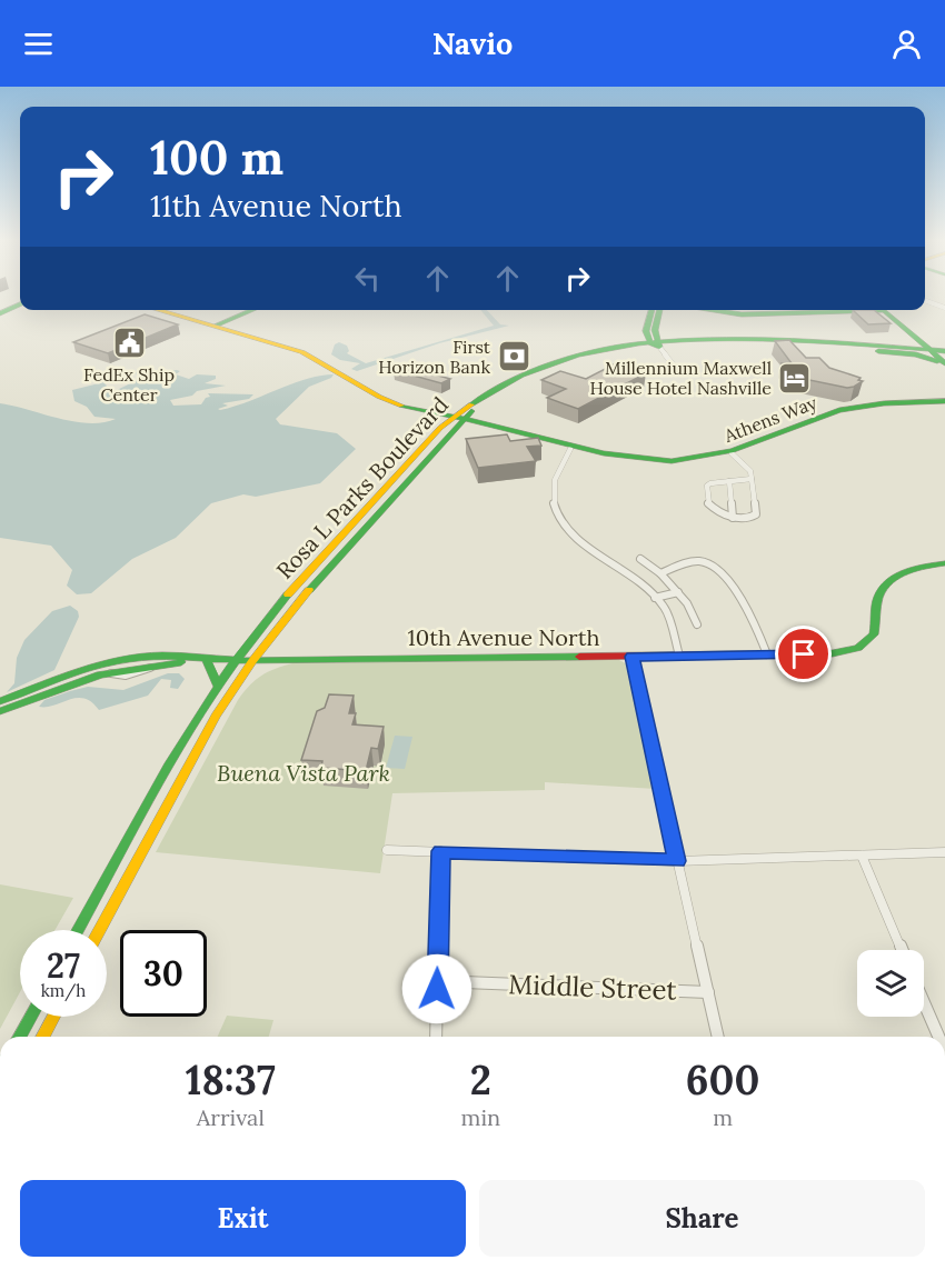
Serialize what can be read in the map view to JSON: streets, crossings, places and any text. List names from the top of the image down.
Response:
{
  "streets": {
    "main road": ["Athens Way", "Rosa L Parks Boulevard", "10th Avenue North"],
    "street": ["Middle Street"]
  },
  "crossings": [
    ["Athens Way", "Rosa L Parks Boulevard"],
    ["Rosa L Parks Boulevard", "10th Avenue North"]
  ],
  "parks": ["Buena Vista Park"],
  "places": {
    "public building": ["FedEx Ship Center"],
    "bank": ["First Horizon Bank"],
    "hotel": ["Millennium Maxwell House Hotel Nashville"]
  },
  "page": {
    "header": "Navio",
    "turn": ["100 m", "11th Avenue North"],
    "speed": "27 km/h",
    "limit": "30",
    "eta": [
      "18:37",
      "Arrival",
      "2",
      "min",
      "600",
      "m"
    ],
    "buttons": ["Exit", "Share"]
  }
}
